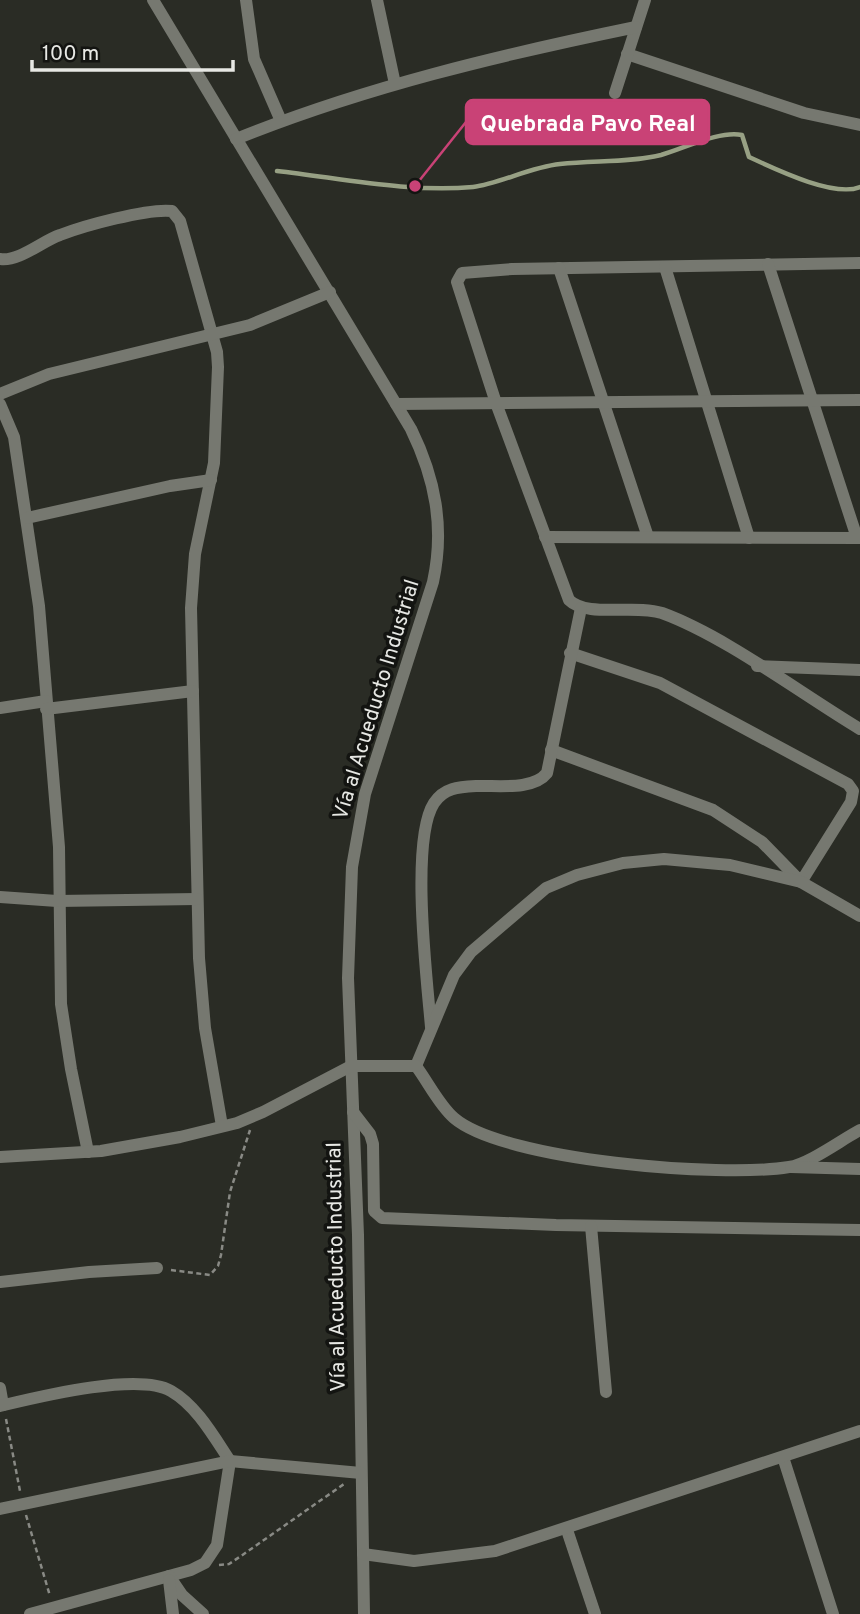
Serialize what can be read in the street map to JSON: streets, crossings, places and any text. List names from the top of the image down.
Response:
{
  "streets": {
    "street": ["Vía al Acueducto Industrial"]
  },
  "places": ["Quebrada Pavo Real"],
  "scale_bar": "100 m"
}
